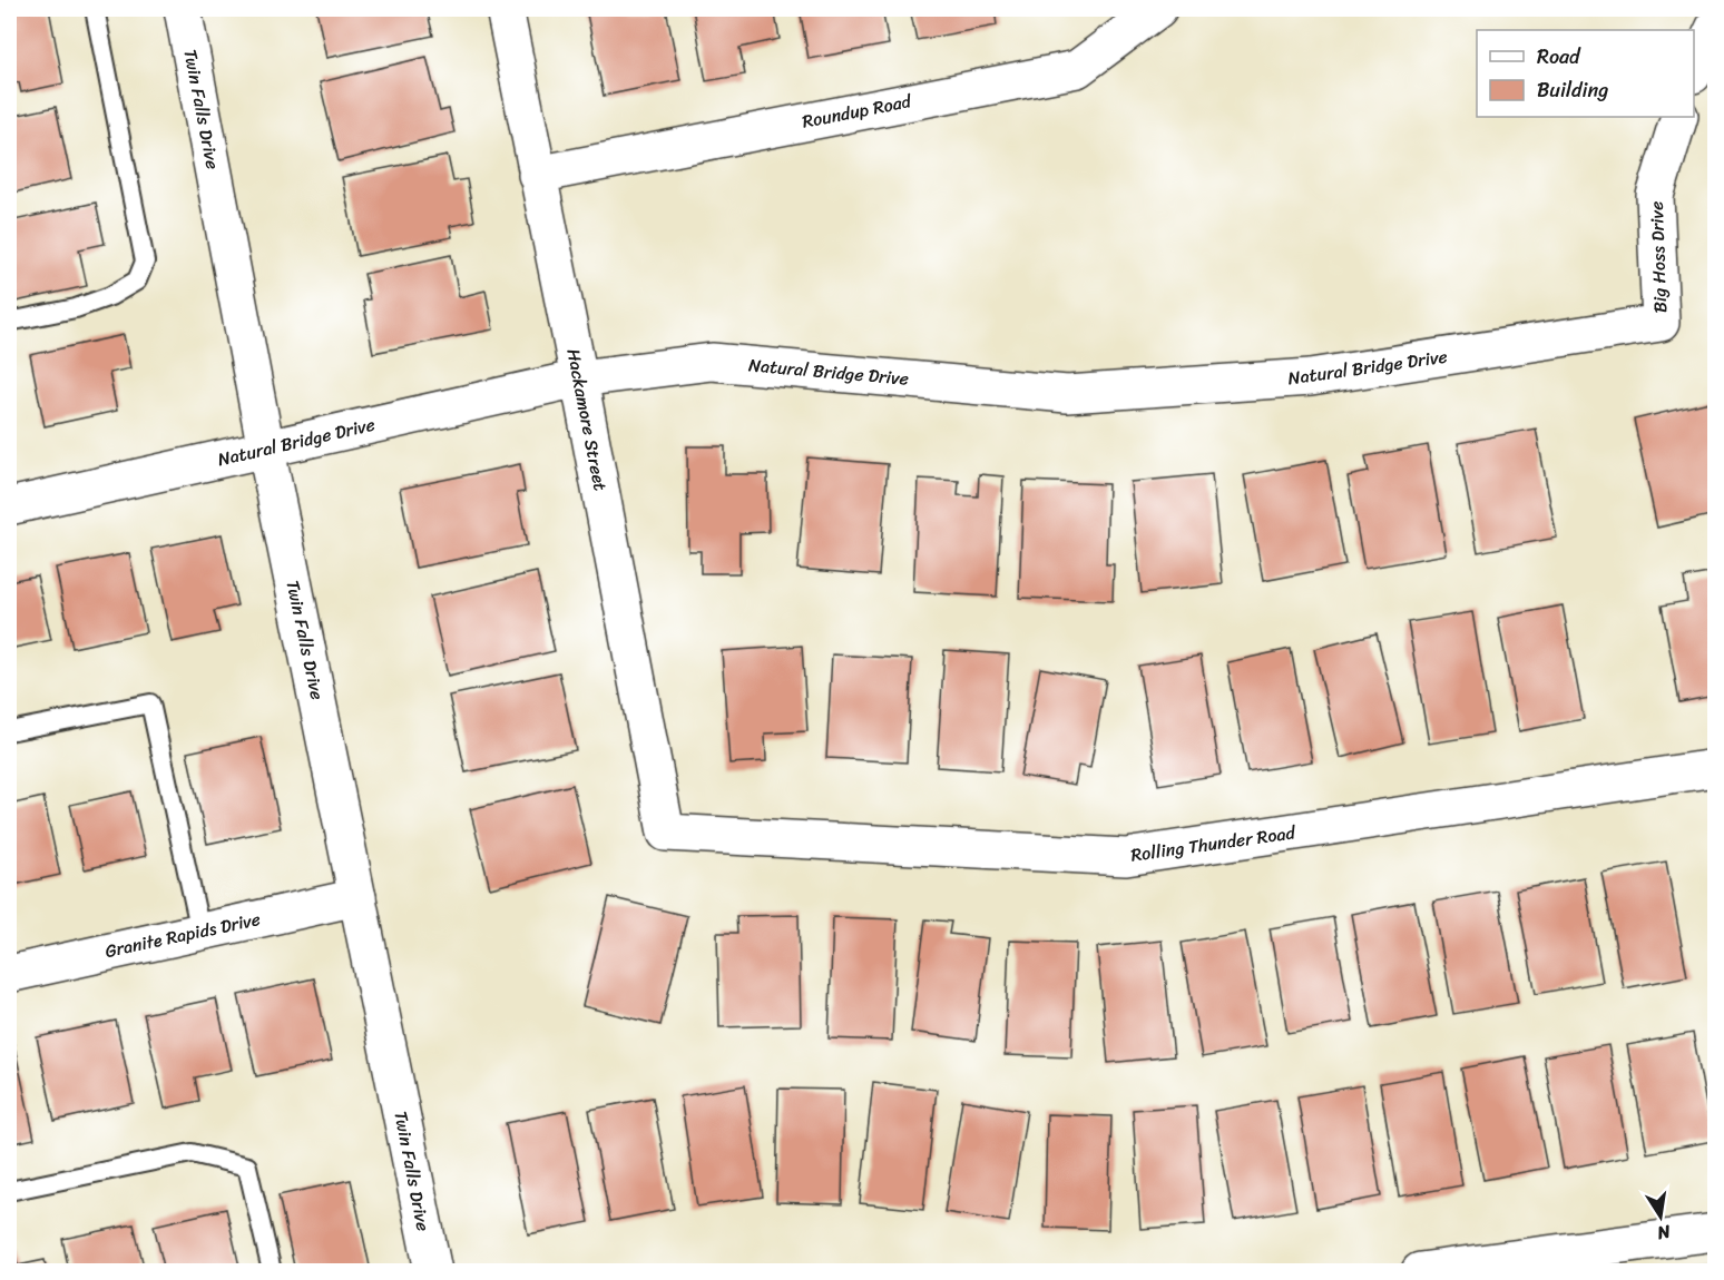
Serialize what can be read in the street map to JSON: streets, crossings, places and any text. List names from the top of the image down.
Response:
{
  "streets": {
    "street": [
      "Twin Falls Drive",
      "Roundup Road",
      "Big Hoss Drive",
      "Natural Bridge Drive",
      "Hackamore Street",
      "Rolling Thunder Road",
      "Granite Rapids Drive"
    ]
  },
  "crossings": [
    ["Twin Falls Drive", "Natural Bridge Drive"],
    ["Twin Falls Drive", "Granite Rapids Drive"],
    ["Roundup Road", "Hackamore Street"],
    ["Big Hoss Drive", "Natural Bridge Drive"],
    ["Natural Bridge Drive", "Hackamore Street"],
    ["Hackamore Street", "Rolling Thunder Road"]
  ],
  "legend": ["Road", "Building"],
  "north": "bottom"
}
